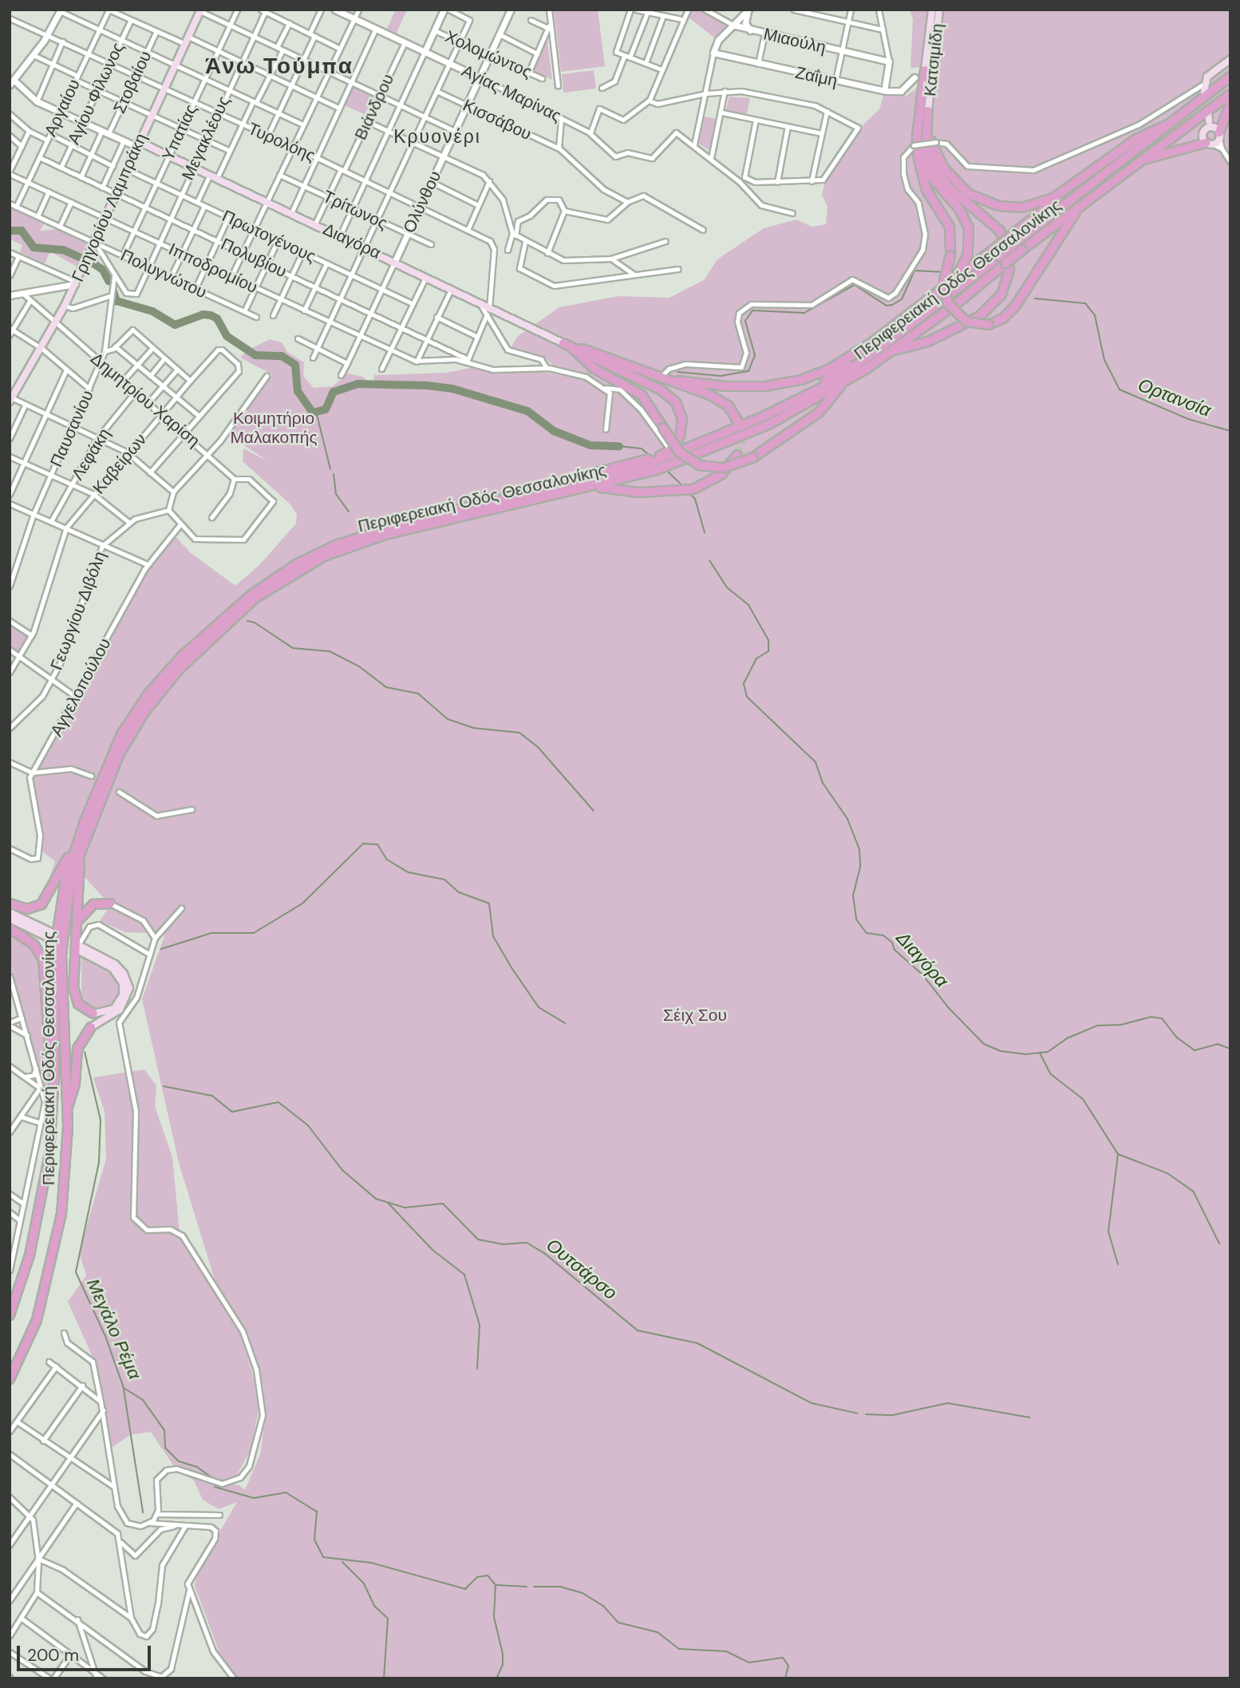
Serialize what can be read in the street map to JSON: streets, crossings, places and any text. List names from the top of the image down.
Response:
{
  "streets": {
    "highway": ["Περιφερειακή Οδός Θεσσαλονίκης"],
    "main road": ["Κατσιμίδη", "Γρηγορίου Λαμπράκη", "Διαγόρα"],
    "street": [
      "Μιαούλη",
      "Χολομώντος",
      "Ζαΐμη",
      "Στοβαίου",
      "Αγίου Φίλωνος",
      "Αγίας Μαρίνας",
      "Βιάνδρου",
      "Αργαίου",
      "Κισσάβου",
      "Υπατίας",
      "Μεγακλέους",
      "Τυρολόης",
      "Ολύνθου",
      "Τρίτωνος",
      "Πρωτογένους",
      "Πολυβίου",
      "Ιπποδρομίου",
      "Πολυγνώτου",
      "Δημητρίου Χαρίση",
      "Παυσανίου",
      "Λεφάκη",
      "Καβείρων",
      "Γεωργίου Διβόλη",
      "Αγγελοπούλου"
    ]
  },
  "crossings": [
    ["Χολομώντος", "Ολύνθου"],
    ["Στοβαίου", "Τυρολόης"],
    ["Στοβαίου", "Διαγόρα"],
    ["Αγίου Φίλωνος", "Τυρολόης"],
    ["Αγίου Φίλωνος", "Διαγόρα"],
    ["Αγίου Φίλωνος", "Πολυβίου"],
    ["Αγίας Μαρίνας", "Βιάνδρου"],
    ["Αγίας Μαρίνας", "Ολύνθου"],
    ["Βιάνδρου", "Τυρολόης"],
    ["Βιάνδρου", "Τρίτωνος"],
    ["Βιάνδρου", "Διαγόρα"],
    ["Αργαίου", "Τυρολόης"],
    ["Αργαίου", "Διαγόρα"],
    ["Αργαίου", "Πολυβίου"],
    ["Αργαίου", "Ιπποδρομίου"],
    ["Αργαίου", "Πολυγνώτου"],
    ["Κισσάβου", "Ολύνθου"],
    ["Υπατίας", "Τυρολόης"],
    ["Υπατίας", "Πρωτογένους"],
    ["Υπατίας", "Διαγόρα"],
    ["Υπατίας", "Πολυβίου"],
    ["Υπατίας", "Ιπποδρομίου"],
    ["Υπατίας", "Πολυγνώτου"],
    ["Μεγακλέους", "Τυρολόης"],
    ["Μεγακλέους", "Πρωτογένους"],
    ["Μεγακλέους", "Διαγόρα"],
    ["Μεγακλέους", "Πολυβίου"],
    ["Μεγακλέους", "Ιπποδρομίου"],
    ["Μεγακλέους", "Πολυγνώτου"],
    ["Μεγακλέους", "Παυσανίου"],
    ["Τυρολόης", "Ολύνθου"],
    ["Τυρολόης", "Γρηγορίου Λαμπράκη"],
    ["Τυρολόης", "Διαγόρα"],
    ["Ολύνθου", "Τρίτωνος"],
    ["Ολύνθου", "Πρωτογένους"],
    ["Ολύνθου", "Διαγόρα"],
    ["Ολύνθου", "Πολυβίου"],
    ["Ολύνθου", "Ιπποδρομίου"],
    ["Γρηγορίου Λαμπράκη", "Πρωτογένους"],
    ["Γρηγορίου Λαμπράκη", "Διαγόρα"],
    ["Γρηγορίου Λαμπράκη", "Πολυβίου"],
    ["Γρηγορίου Λαμπράκη", "Ιπποδρομίου"],
    ["Γρηγορίου Λαμπράκη", "Πολυγνώτου"],
    ["Γρηγορίου Λαμπράκη", "Δημητρίου Χαρίση"],
    ["Δημητρίου Χαρίση", "Παυσανίου"],
    ["Δημητρίου Χαρίση", "Λεφάκη"],
    ["Δημητρίου Χαρίση", "Καβείρων"]
  ],
  "districts": ["Άνω Τούμπα", "Κρυονέρι"],
  "water": [
    "Ορτανσία",
    "Διαγόρα",
    "Ουτσάρσο",
    "Μεγάλο Ρέμα"
  ],
  "parks": ["Κοιμητήριο Μαλακοπής", "Σέιχ Σου"],
  "scale_bar": "200 m"
}
